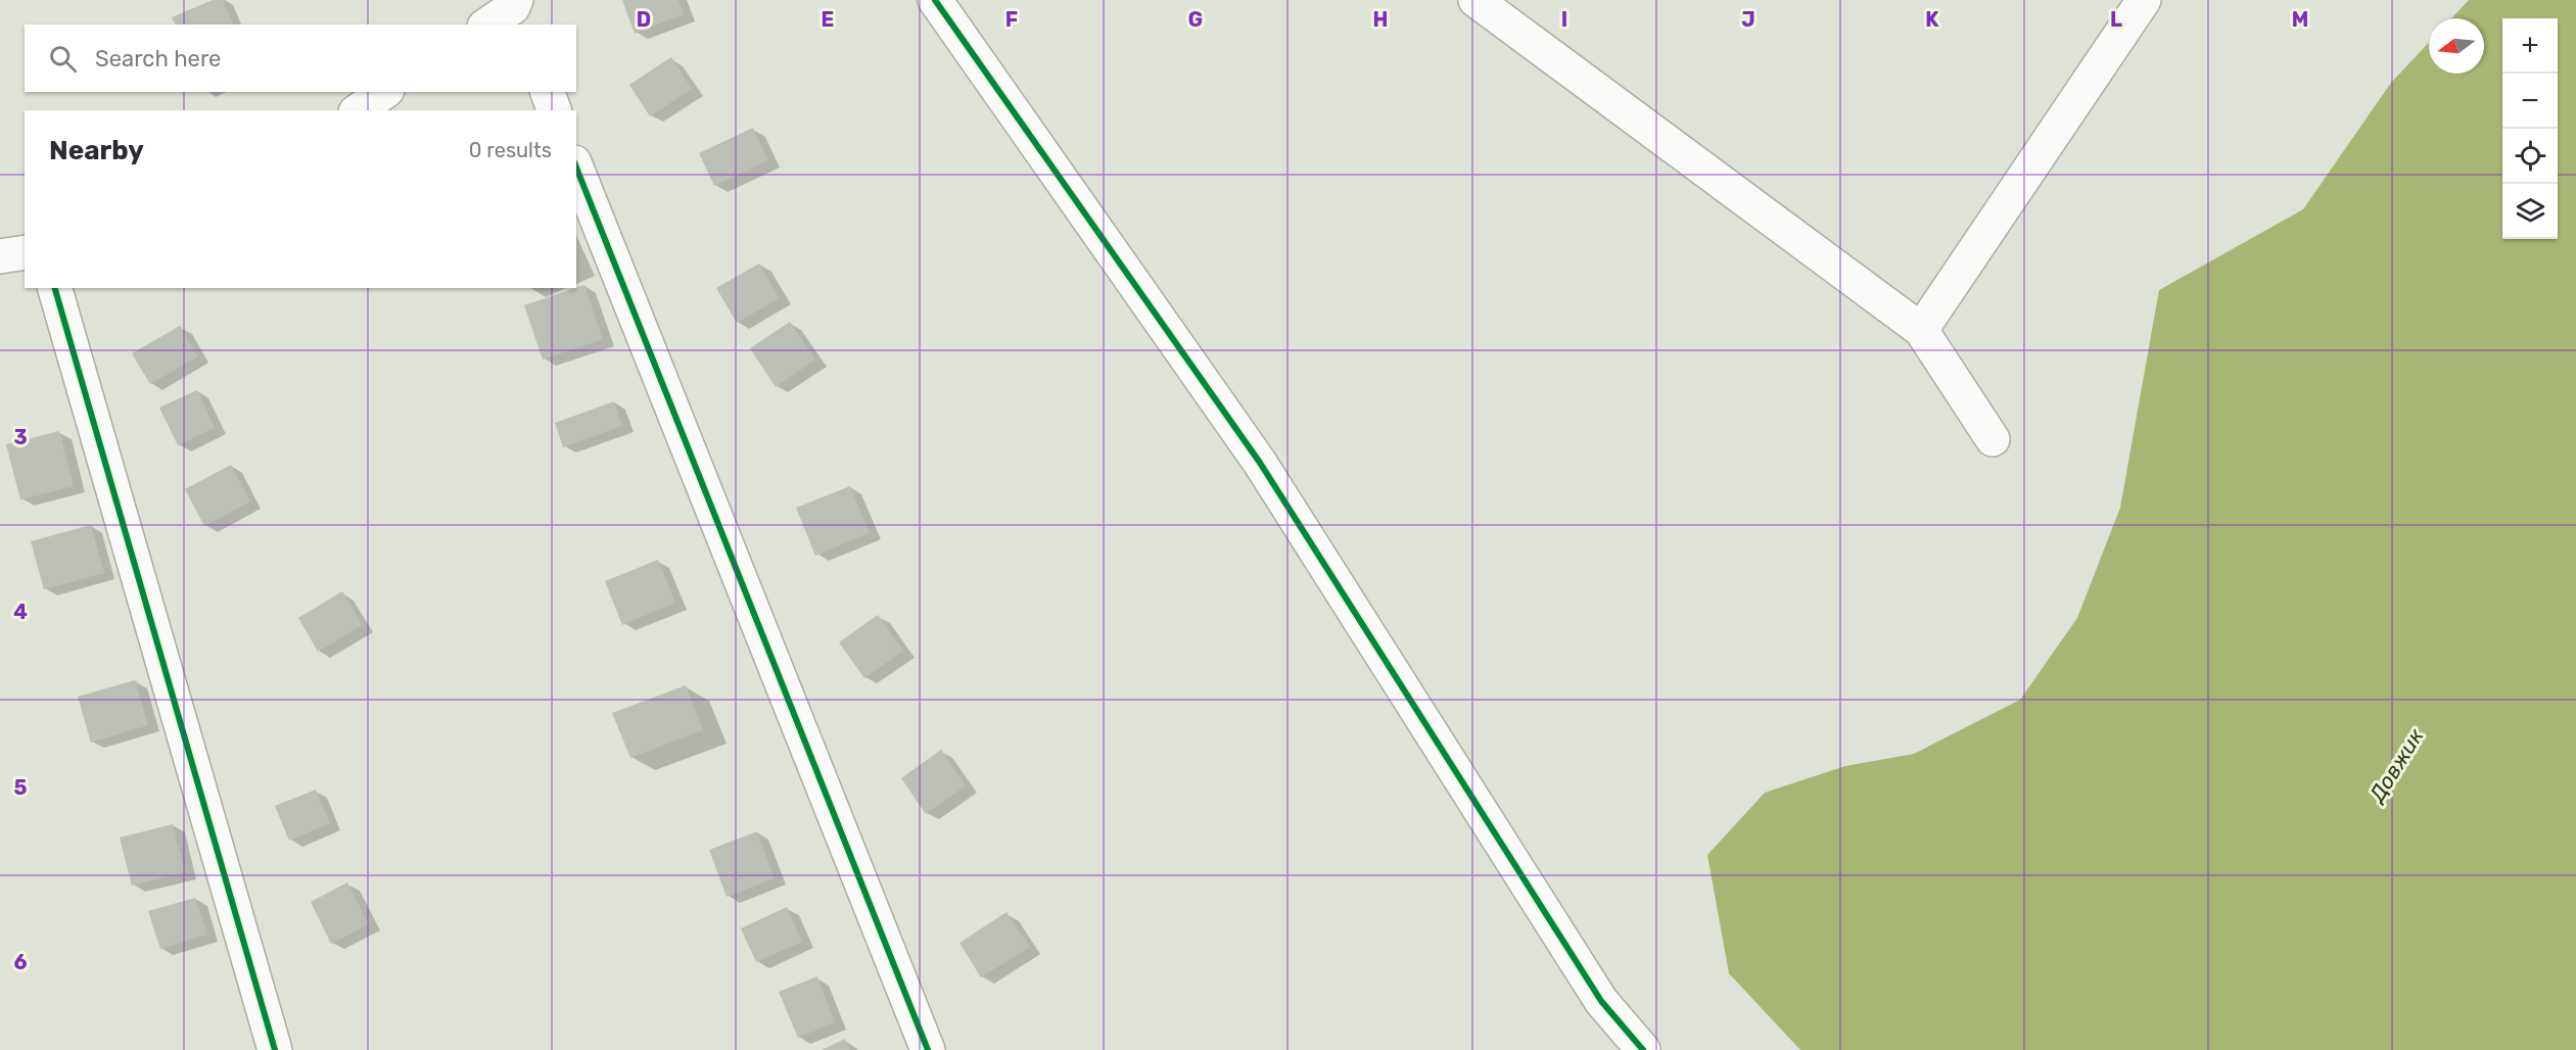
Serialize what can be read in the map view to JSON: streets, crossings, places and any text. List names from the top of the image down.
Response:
{
  "water": ["Довжик"],
  "north": "left",
  "page": {
    "map_buttons": ["+", "−"],
    "search": "Search here",
    "heading": ["Nearby", "0 results"]
  },
  "grid": {
    "columns": [
      "D",
      "E",
      "F",
      "G",
      "H",
      "I",
      "J",
      "K",
      "L",
      "M"
    ],
    "rows": [
      "3",
      "4",
      "5",
      "6"
    ]
  }
}
